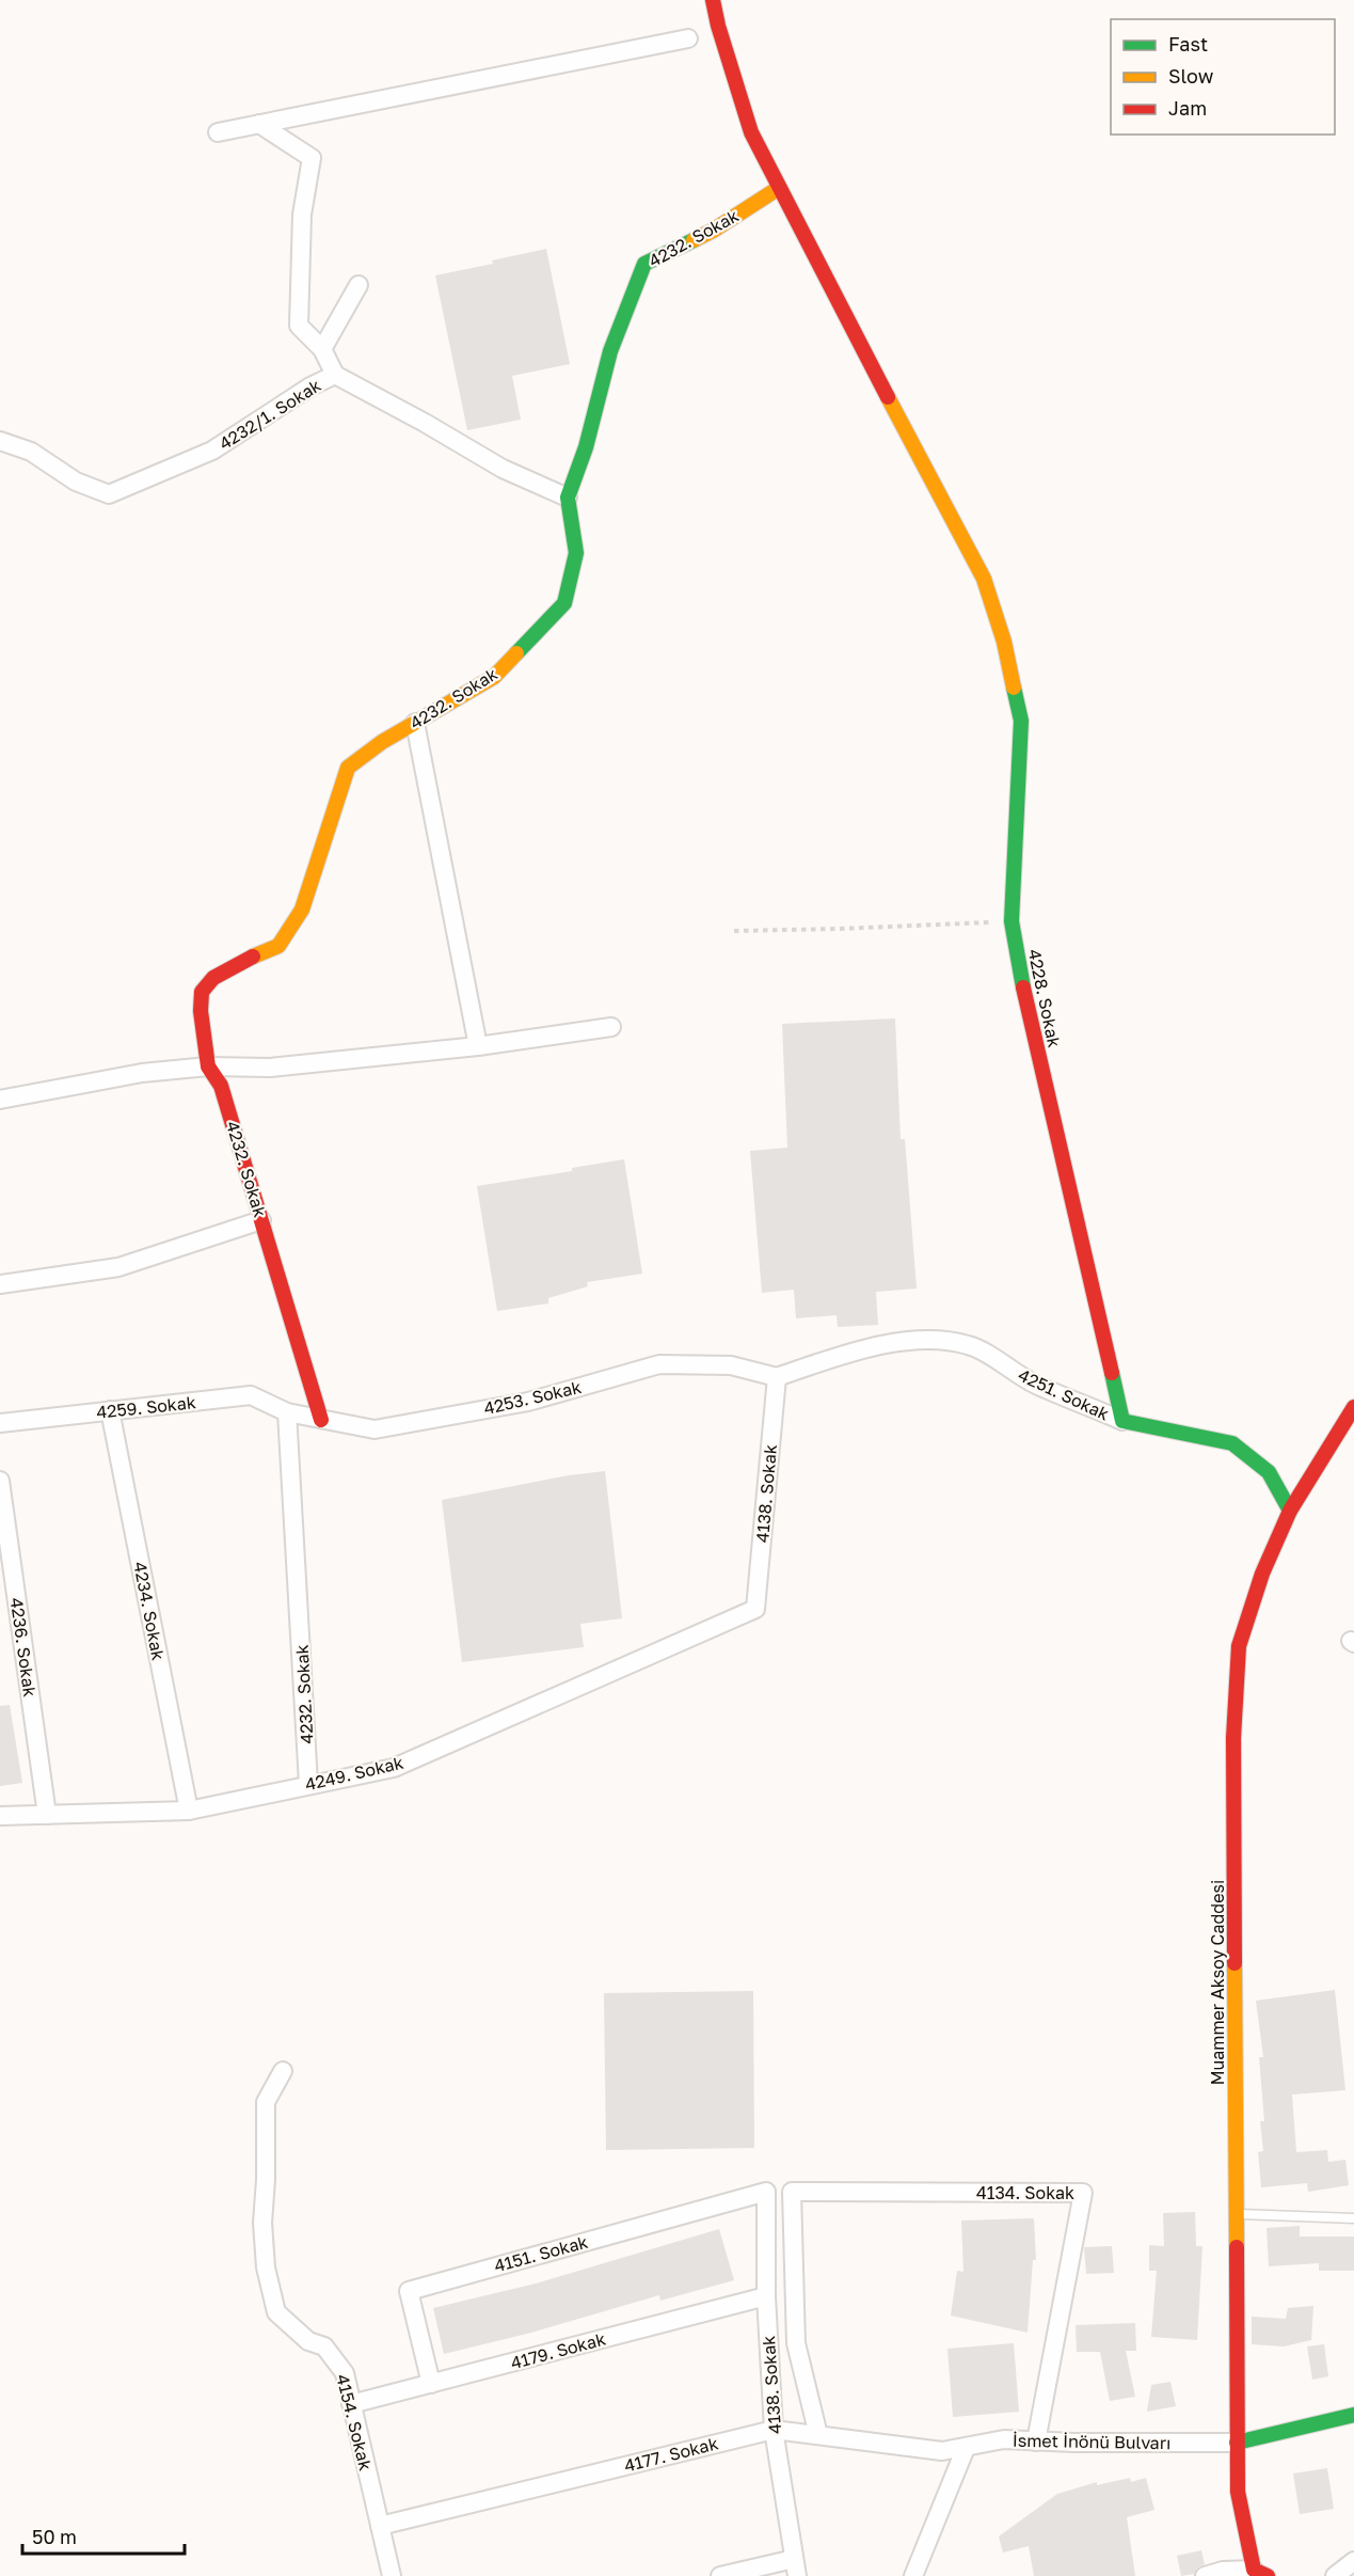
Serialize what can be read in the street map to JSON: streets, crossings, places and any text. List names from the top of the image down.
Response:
{
  "streets": {
    "street": [
      "4232. Sokak",
      "4232/1. Sokak",
      "4228. Sokak",
      "4251. Sokak",
      "4253. Sokak",
      "4259. Sokak",
      "4138. Sokak",
      "4234. Sokak",
      "4236. Sokak",
      "4249. Sokak",
      "Muammer Aksoy Caddesi",
      "4134. Sokak",
      "4151. Sokak",
      "4179. Sokak",
      "4154. Sokak",
      "İsmet İnönü Bulvarı",
      "4177. Sokak"
    ]
  },
  "crossings": [
    ["4232. Sokak", "4232/1. Sokak"],
    ["4232. Sokak", "4228. Sokak"],
    ["4232. Sokak", "4253. Sokak"],
    ["4232. Sokak", "4259. Sokak"],
    ["4232. Sokak", "4249. Sokak"],
    ["4228. Sokak", "4251. Sokak"],
    ["4251. Sokak", "4253. Sokak"],
    ["4251. Sokak", "4138. Sokak"],
    ["4251. Sokak", "Muammer Aksoy Caddesi"],
    ["4253. Sokak", "4259. Sokak"],
    ["4253. Sokak", "4138. Sokak"],
    ["4259. Sokak", "4234. Sokak"],
    ["4138. Sokak", "4249. Sokak"],
    ["4138. Sokak", "4151. Sokak"],
    ["4138. Sokak", "4179. Sokak"],
    ["4138. Sokak", "4177. Sokak"],
    ["4234. Sokak", "4249. Sokak"],
    ["4236. Sokak", "4249. Sokak"],
    ["Muammer Aksoy Caddesi", "İsmet İnönü Bulvarı"],
    ["4134. Sokak", "İsmet İnönü Bulvarı"],
    ["4134. Sokak", "4177. Sokak"],
    ["4151. Sokak", "4179. Sokak"],
    ["4179. Sokak", "4154. Sokak"],
    ["4154. Sokak", "4177. Sokak"],
    ["İsmet İnönü Bulvarı", "4177. Sokak"]
  ],
  "legend": ["Fast", "Slow", "Jam"],
  "scale_bar": "50 m"
}
